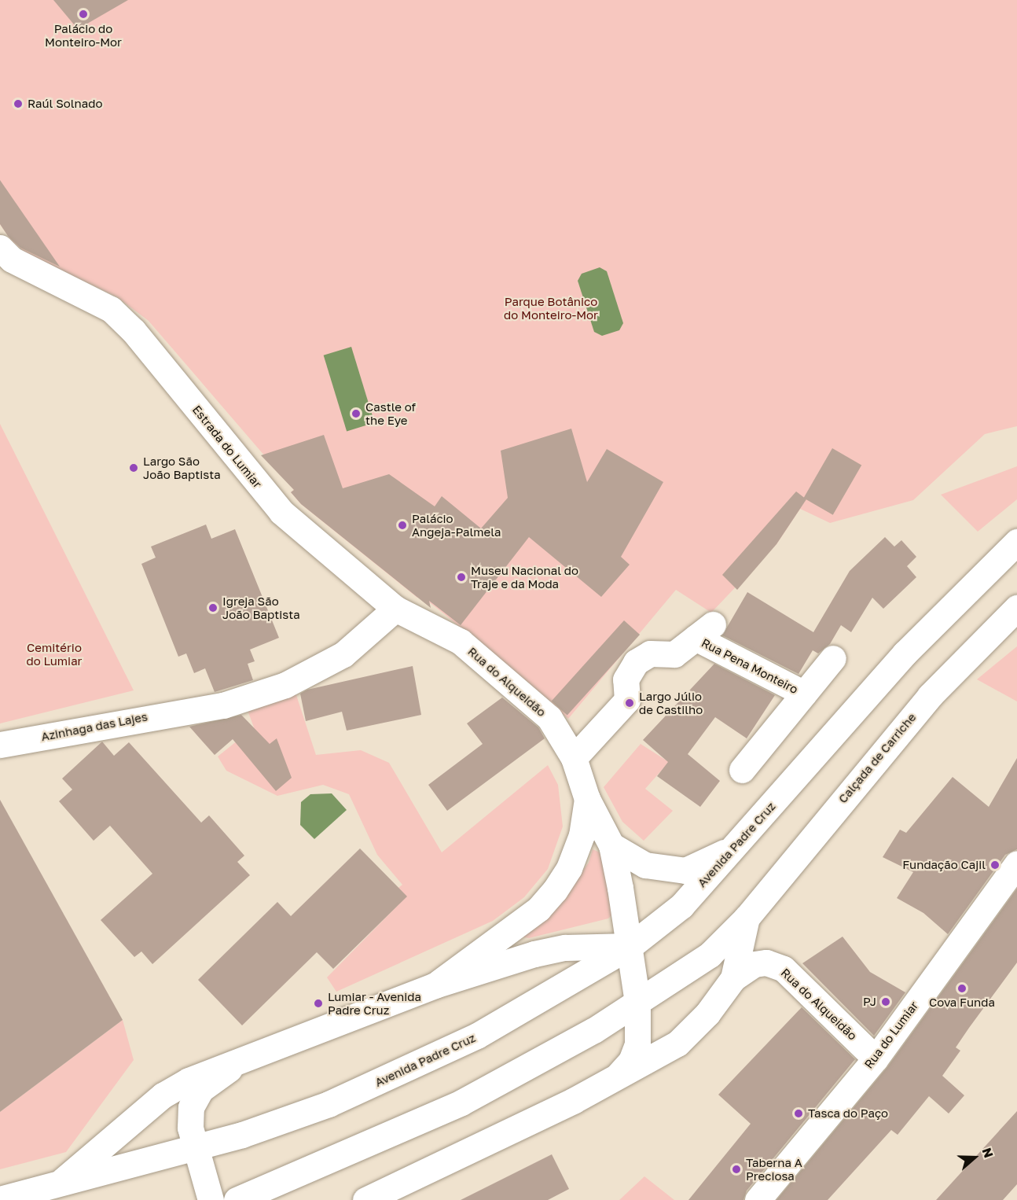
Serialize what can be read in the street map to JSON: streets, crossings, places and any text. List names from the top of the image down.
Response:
{
  "streets": {
    "main road": [
      "Estrada do Lumiar",
      "Rua Pena Monteiro",
      "Rua do Alqueidão",
      "Azinhaga das Lajes",
      "Calçada de Carriche",
      "Avenida Padre Cruz",
      "Rua do Lumiar"
    ]
  },
  "crossings": [
    ["Estrada do Lumiar", "Rua do Alqueidão"],
    ["Estrada do Lumiar", "Azinhaga das Lajes"],
    ["Rua Pena Monteiro", "Rua do Alqueidão"],
    ["Rua do Alqueidão", "Avenida Padre Cruz"],
    ["Rua do Alqueidão", "Rua do Lumiar"]
  ],
  "parks": ["Parque Botânico do Monteiro-Mor", "Cemitério do Lumiar"],
  "places": [
    "Palácio do Monteiro-Mor",
    "Raúl Solnado",
    "Castle of the Eye",
    "Largo São João Baptista",
    "Palácio Angeja-Palmela",
    "Museu Nacional do Traje e da Moda",
    "Igreja São João Baptista",
    "Largo Júlio de Castilho",
    "Fundação Cajil",
    "Cova Funda",
    "PJ",
    "Lumiar - Avenida Padre Cruz",
    "Tasca do Paço",
    "Taberna A Preciosa"
  ],
  "north": "right"
}
